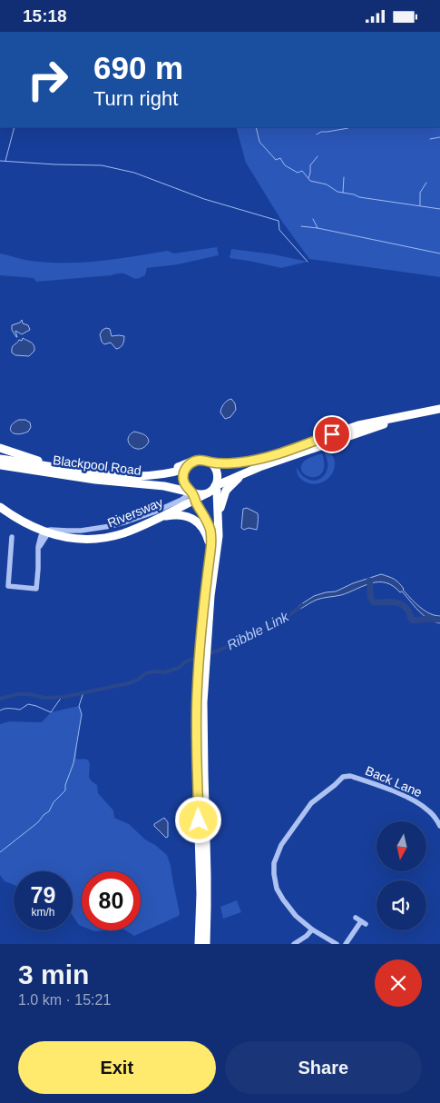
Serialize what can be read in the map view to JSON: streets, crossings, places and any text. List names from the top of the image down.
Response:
{
  "streets": {
    "highway": ["Blackpool Road", "Riversway"],
    "street": ["Back Lane"]
  },
  "crossings": [
    ["Blackpool Road", "Riversway"]
  ],
  "water": ["Ribble Link"],
  "north": "bottom",
  "page": {
    "status": "15:18",
    "turn": ["690 m", "Turn right"],
    "speed": "79 km/h",
    "limit": "80",
    "heading": ["3 min", "1.0 km · 15:21"],
    "buttons": ["Exit", "Share"]
  }
}
